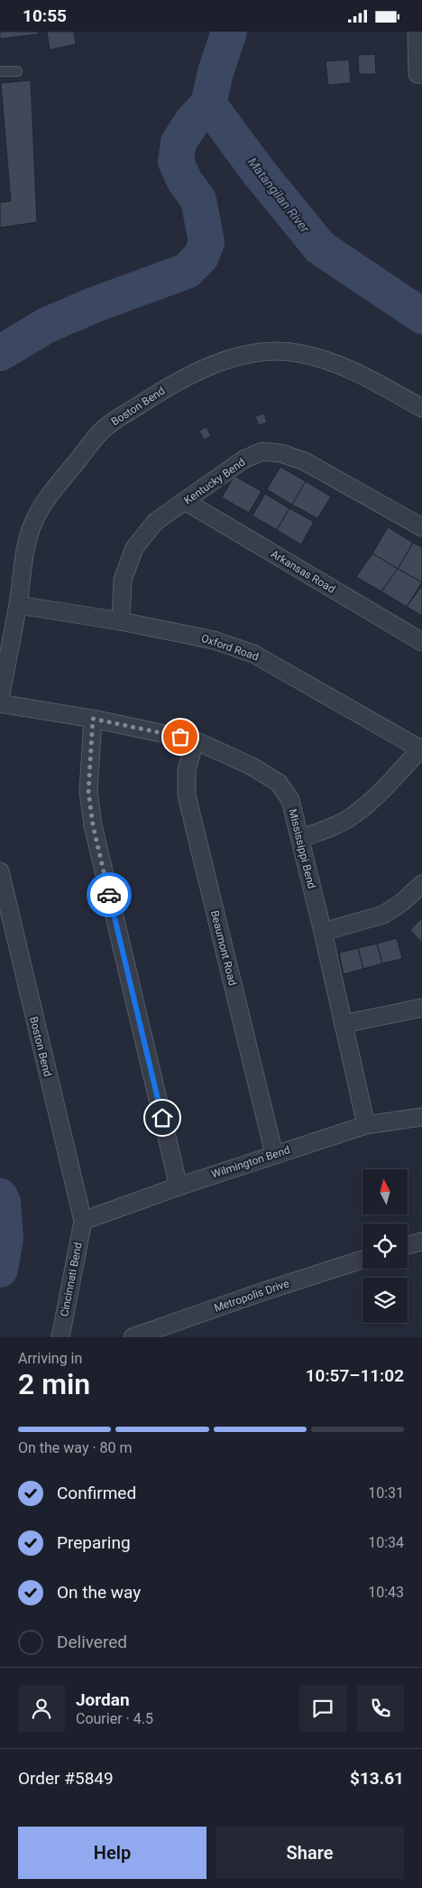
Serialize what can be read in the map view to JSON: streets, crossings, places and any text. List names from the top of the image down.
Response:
{
  "streets": {
    "street": [
      "Boston Bend",
      "Kentucky Bend",
      "Arkansas Road",
      "Oxford Road",
      "Mississippi Bend",
      "Beaumont Road",
      "Wilmington Bend",
      "Cincinnati Bend",
      "Metropolis Drive"
    ]
  },
  "crossings": [
    ["Boston Bend", "Oxford Road"],
    ["Boston Bend", "Wilmington Bend"],
    ["Boston Bend", "Cincinnati Bend"],
    ["Kentucky Bend", "Arkansas Road"],
    ["Kentucky Bend", "Oxford Road"],
    ["Mississippi Bend", "Beaumont Road"],
    ["Mississippi Bend", "Wilmington Bend"],
    ["Beaumont Road", "Wilmington Bend"],
    ["Wilmington Bend", "Cincinnati Bend"]
  ],
  "water": ["Matangilan River"],
  "north": "top",
  "page": {
    "status": "10:55",
    "heading": ["2 min", "Arriving in", "10:57–11:02"],
    "panel": [
      "Jordan",
      "Courier · 4.5",
      "Order #5849",
      "$13.61"
    ],
    "bar": "On the way · 80 m",
    "list": [
      ["Confirmed", "10:31"],
      ["Preparing", "10:34"],
      ["On the way", "10:43"],
      "Delivered"
    ],
    "buttons": ["Help", "Share"]
  }
}
